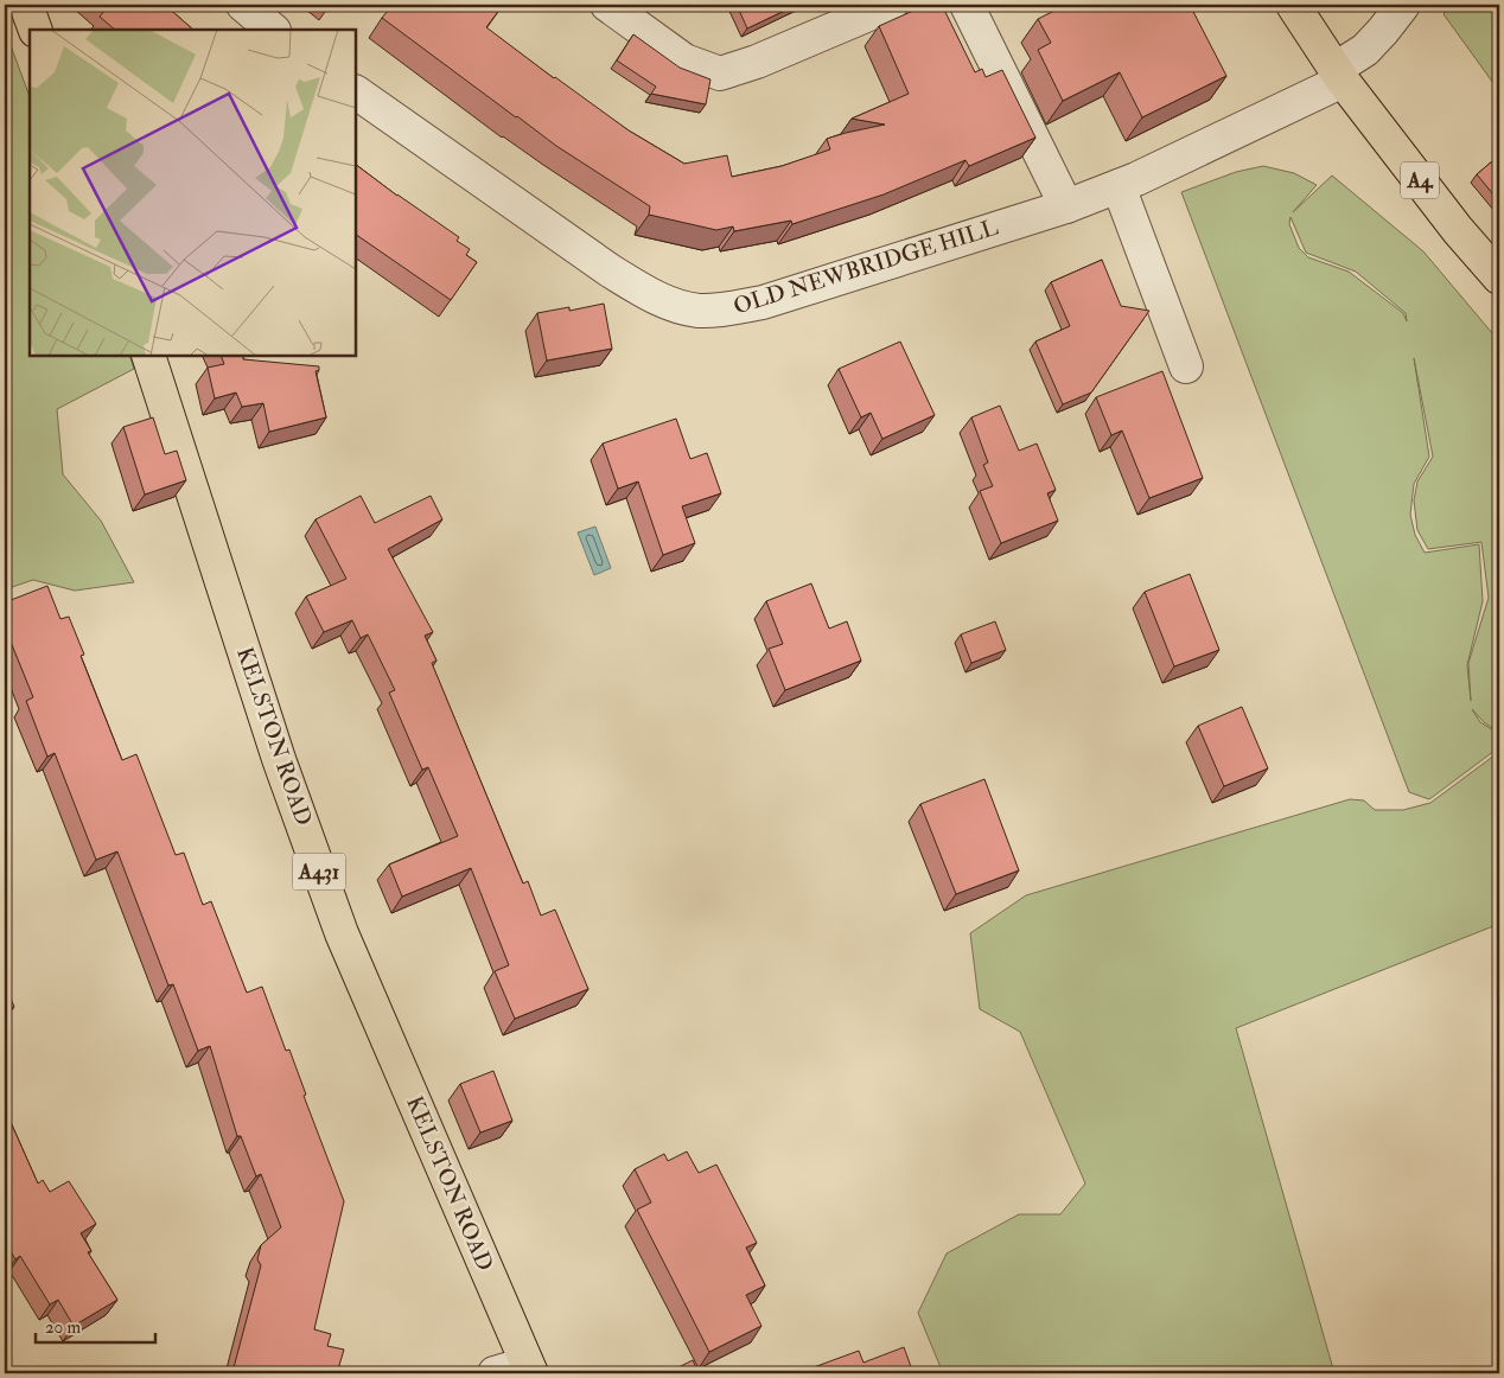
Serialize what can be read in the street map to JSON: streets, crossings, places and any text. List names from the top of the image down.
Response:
{
  "streets": {
    "main road": ["A4", "KELSTON ROAD", "A431"],
    "street": ["OLD NEWBRIDGE HILL"]
  },
  "crossings": [
    ["A4", "OLD NEWBRIDGE HILL"]
  ],
  "scale_bar": "20 m"
}
